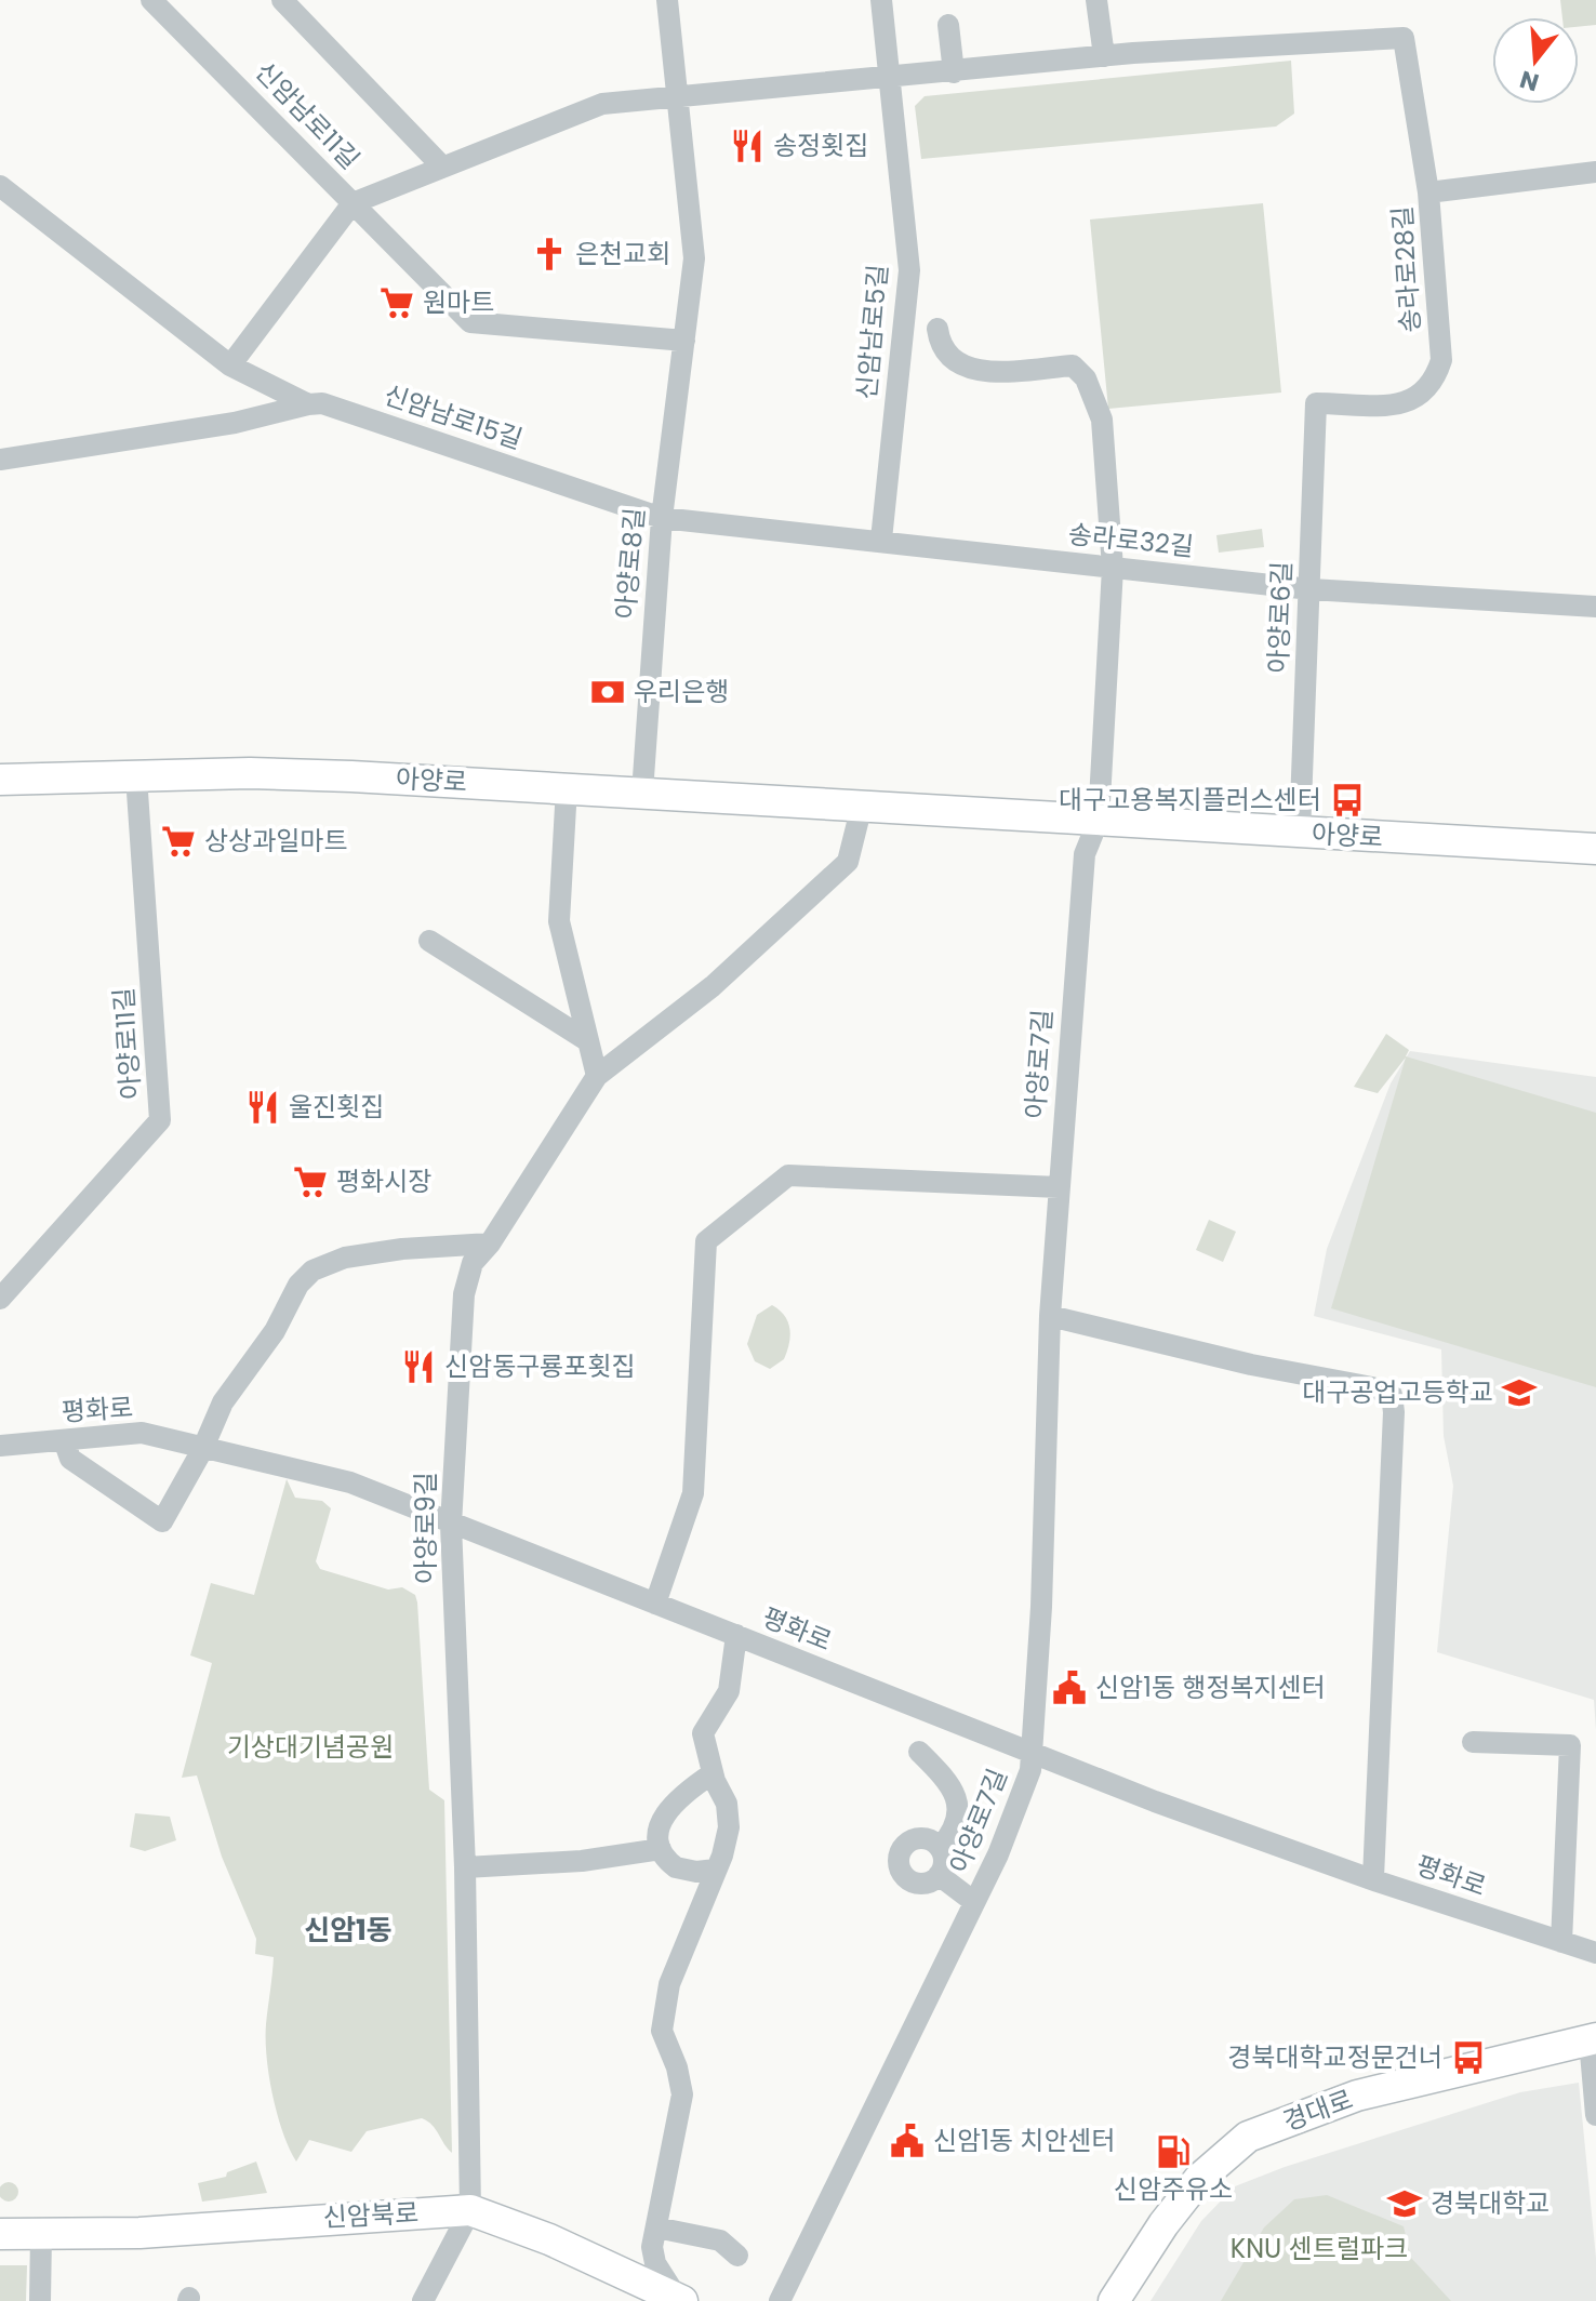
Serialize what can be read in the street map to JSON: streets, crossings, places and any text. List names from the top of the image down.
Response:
{
  "streets": {
    "main road": ["아양로", "경대로", "신암북로"],
    "street": [
      "신암남로11길",
      "송라로28길",
      "신암남로5길",
      "신암남로15길",
      "송라로32길",
      "아양로8길",
      "아양로6길",
      "아양로11길",
      "아양로7길",
      "평화로",
      "아양로9길"
    ]
  },
  "crossings": [
    ["신암남로11길", "아양로8길"],
    ["송라로28길", "아양로6길"],
    ["신암남로5길", "송라로32길"],
    ["신암남로15길", "송라로32길"],
    ["신암남로15길", "아양로8길"],
    ["송라로32길", "아양로8길"],
    ["송라로32길", "아양로6길"],
    ["아양로8길", "아양로"],
    ["아양로6길", "아양로"],
    ["아양로", "아양로11길"],
    ["아양로", "아양로7길"],
    ["아양로7길", "평화로"],
    ["평화로", "아양로9길"],
    ["아양로9길", "신암북로"]
  ],
  "districts": ["신암1동"],
  "parks": ["기상대기념공원", "KNU 센트럴파크"],
  "places": {
    "restaurant": ["송정횟집", "울진횟집", "신암동구룡포횟집"],
    "church": ["은천교회"],
    "supermarket": ["원마트", "상상과일마트", "평화시장"],
    "bank": ["우리은행"],
    "bus stop": ["대구고용복지플러스센터", "경북대학교정문건너"],
    "school or university": ["대구공업고등학교", "경북대학교"],
    "public building": ["신암1동 행정복지센터", "신암1동 치안센터"],
    "fuel station": ["신암주유소"]
  },
  "north": "bottom"
}
